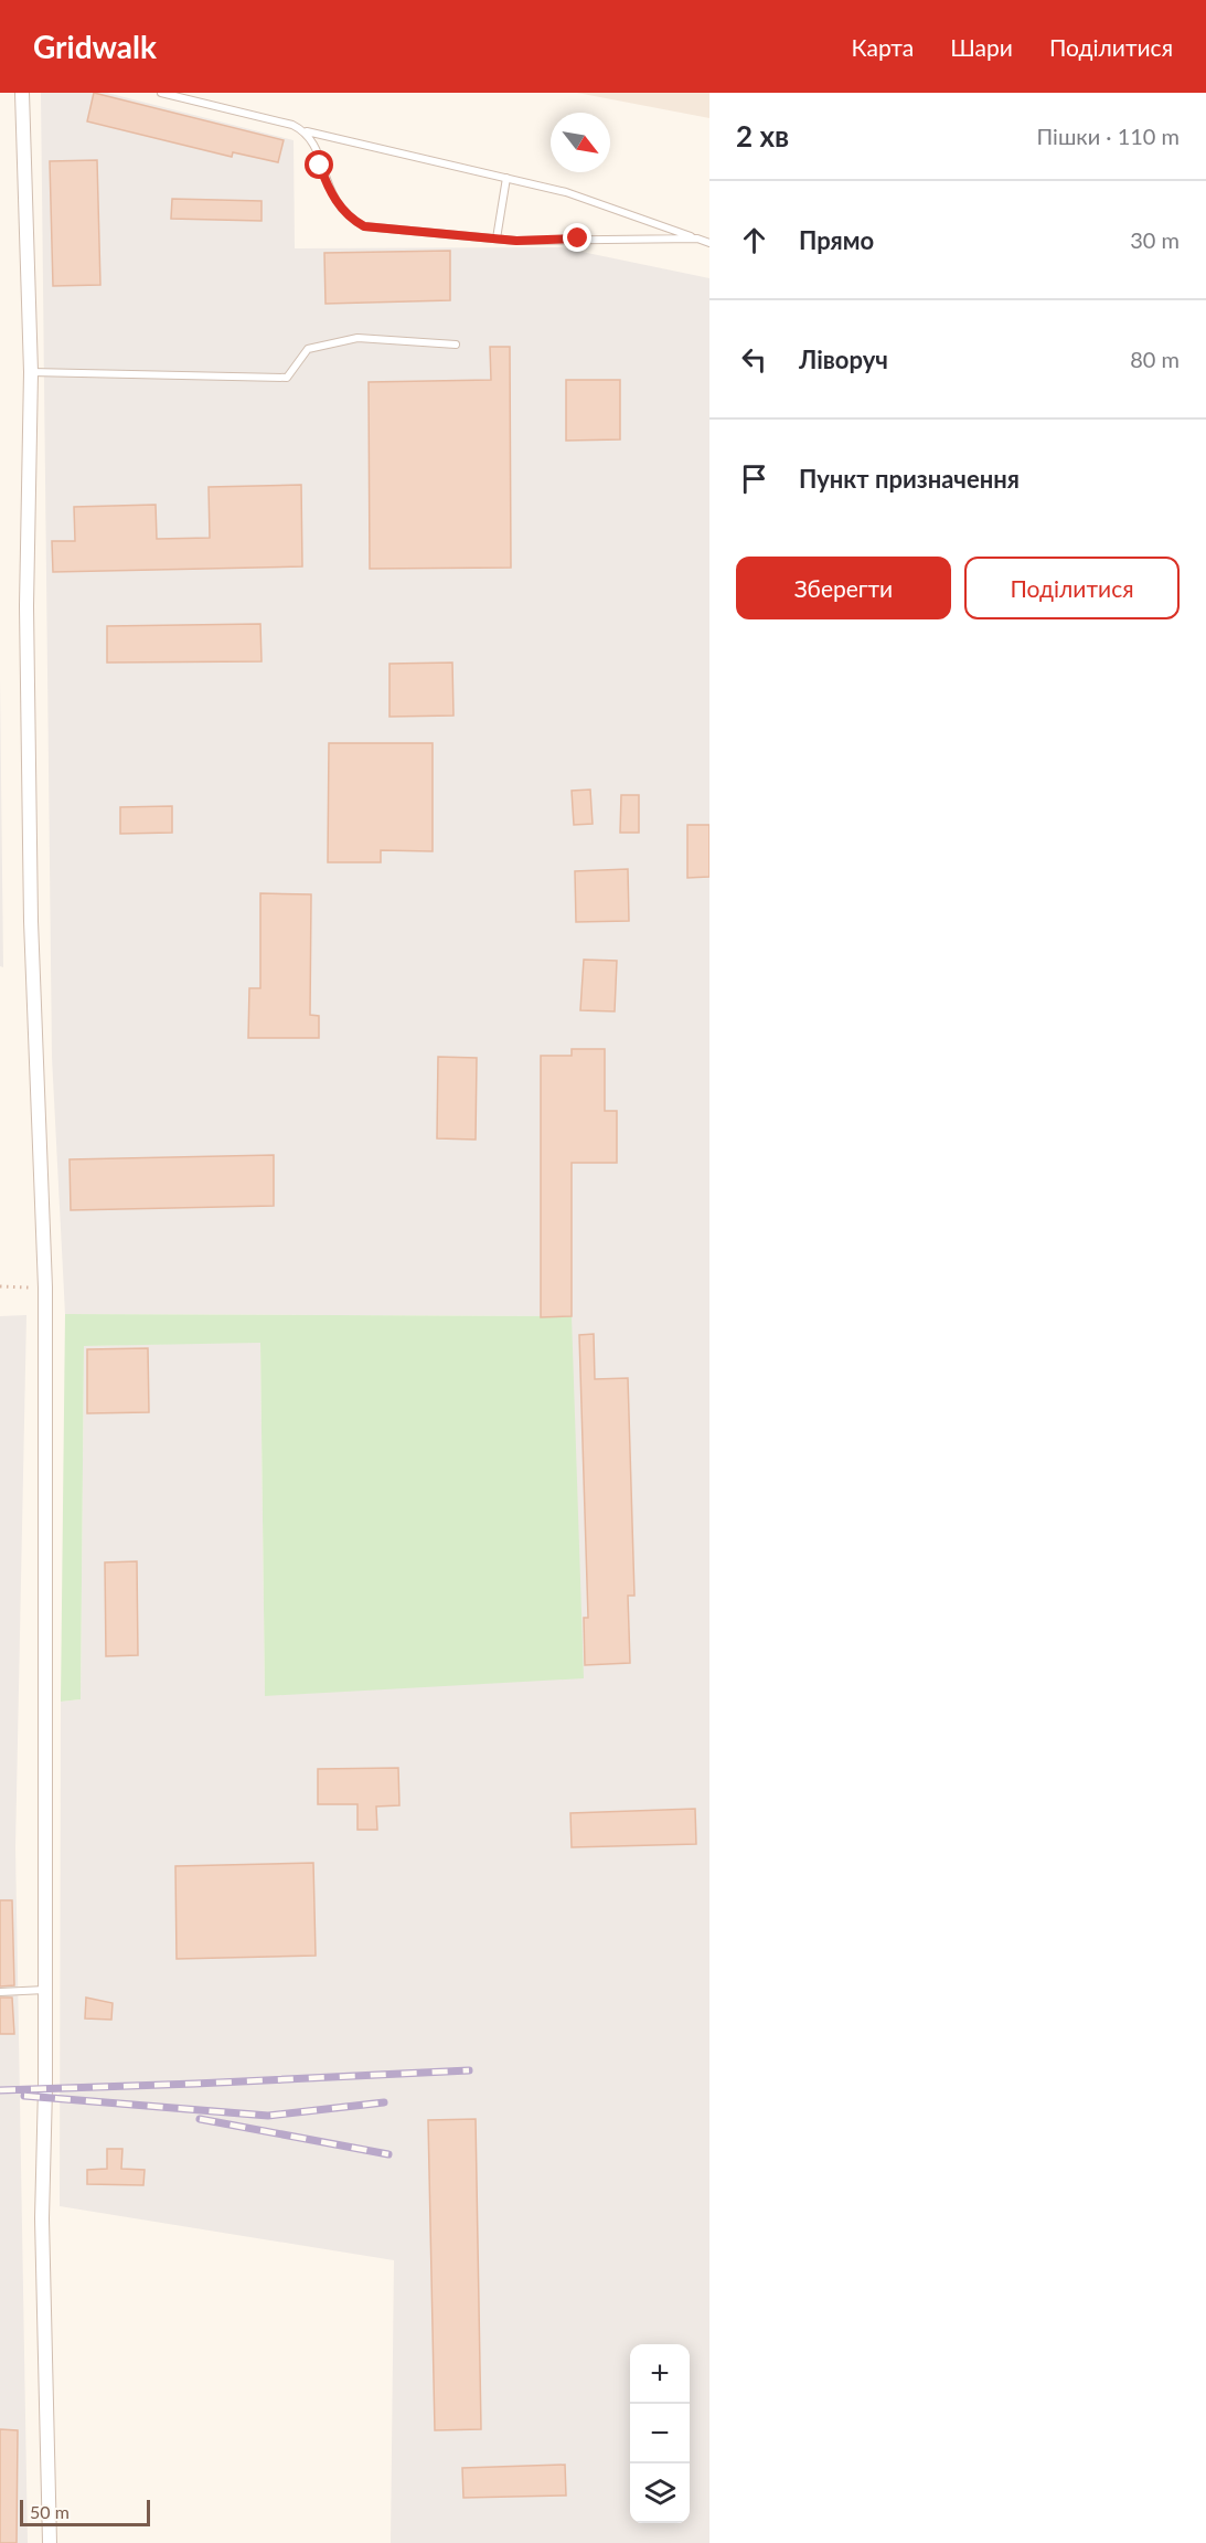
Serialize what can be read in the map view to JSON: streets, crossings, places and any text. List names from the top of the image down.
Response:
{
  "scale_bar": "50 m",
  "north": "bottom right",
  "page": {
    "header": "Gridwalk",
    "nav": ["Карта", "Шари", "Поділитися"],
    "heading": ["2 хв", "Пішки · 110 m"],
    "list": [
      ["Прямо", "30 m"],
      ["Ліворуч", "80 m"],
      "Пункт призначення"
    ],
    "buttons": ["Зберегти", "Поділитися"],
    "map_buttons": ["+", "−"],
    "scale": "50 m"
  }
}
